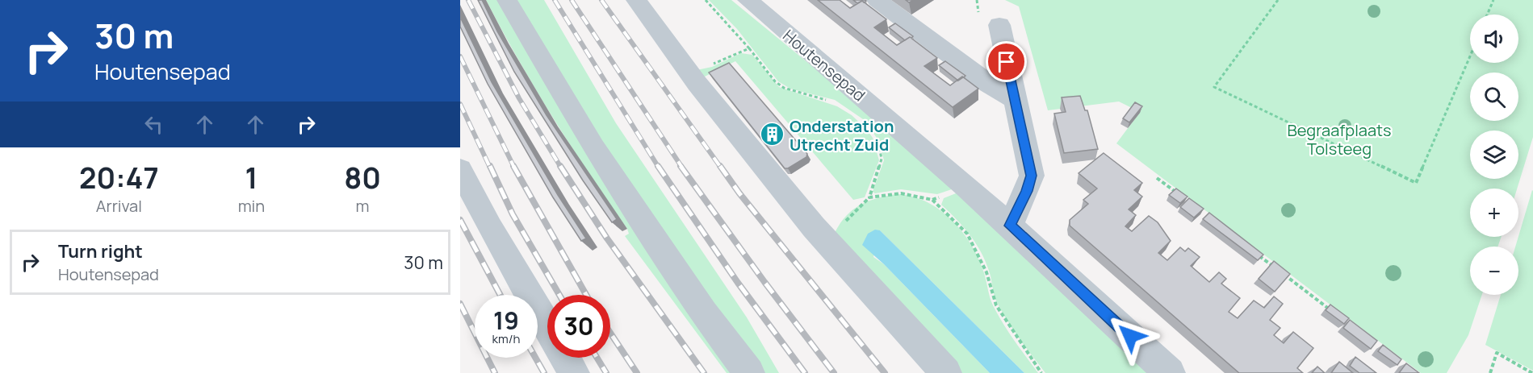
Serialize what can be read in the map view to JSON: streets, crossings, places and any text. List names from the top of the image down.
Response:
{
  "streets": {
    "street": ["Houtensepad"]
  },
  "parks": ["Begraafplaats Tolsteeg"],
  "places": {
    "building": ["Onderstation Utrecht Zuid"]
  },
  "page": {
    "turn": ["30 m", "Houtensepad"],
    "map_buttons": ["+", "−"],
    "eta": [
      "20:47",
      "Arrival",
      "1",
      "min",
      "80",
      "m"
    ],
    "list": [
      {
        "name": "Turn right",
        "note": "Houtensepad",
        "value": "30 m"
      }
    ],
    "speed": "19 km/h",
    "limit": "30"
  }
}
